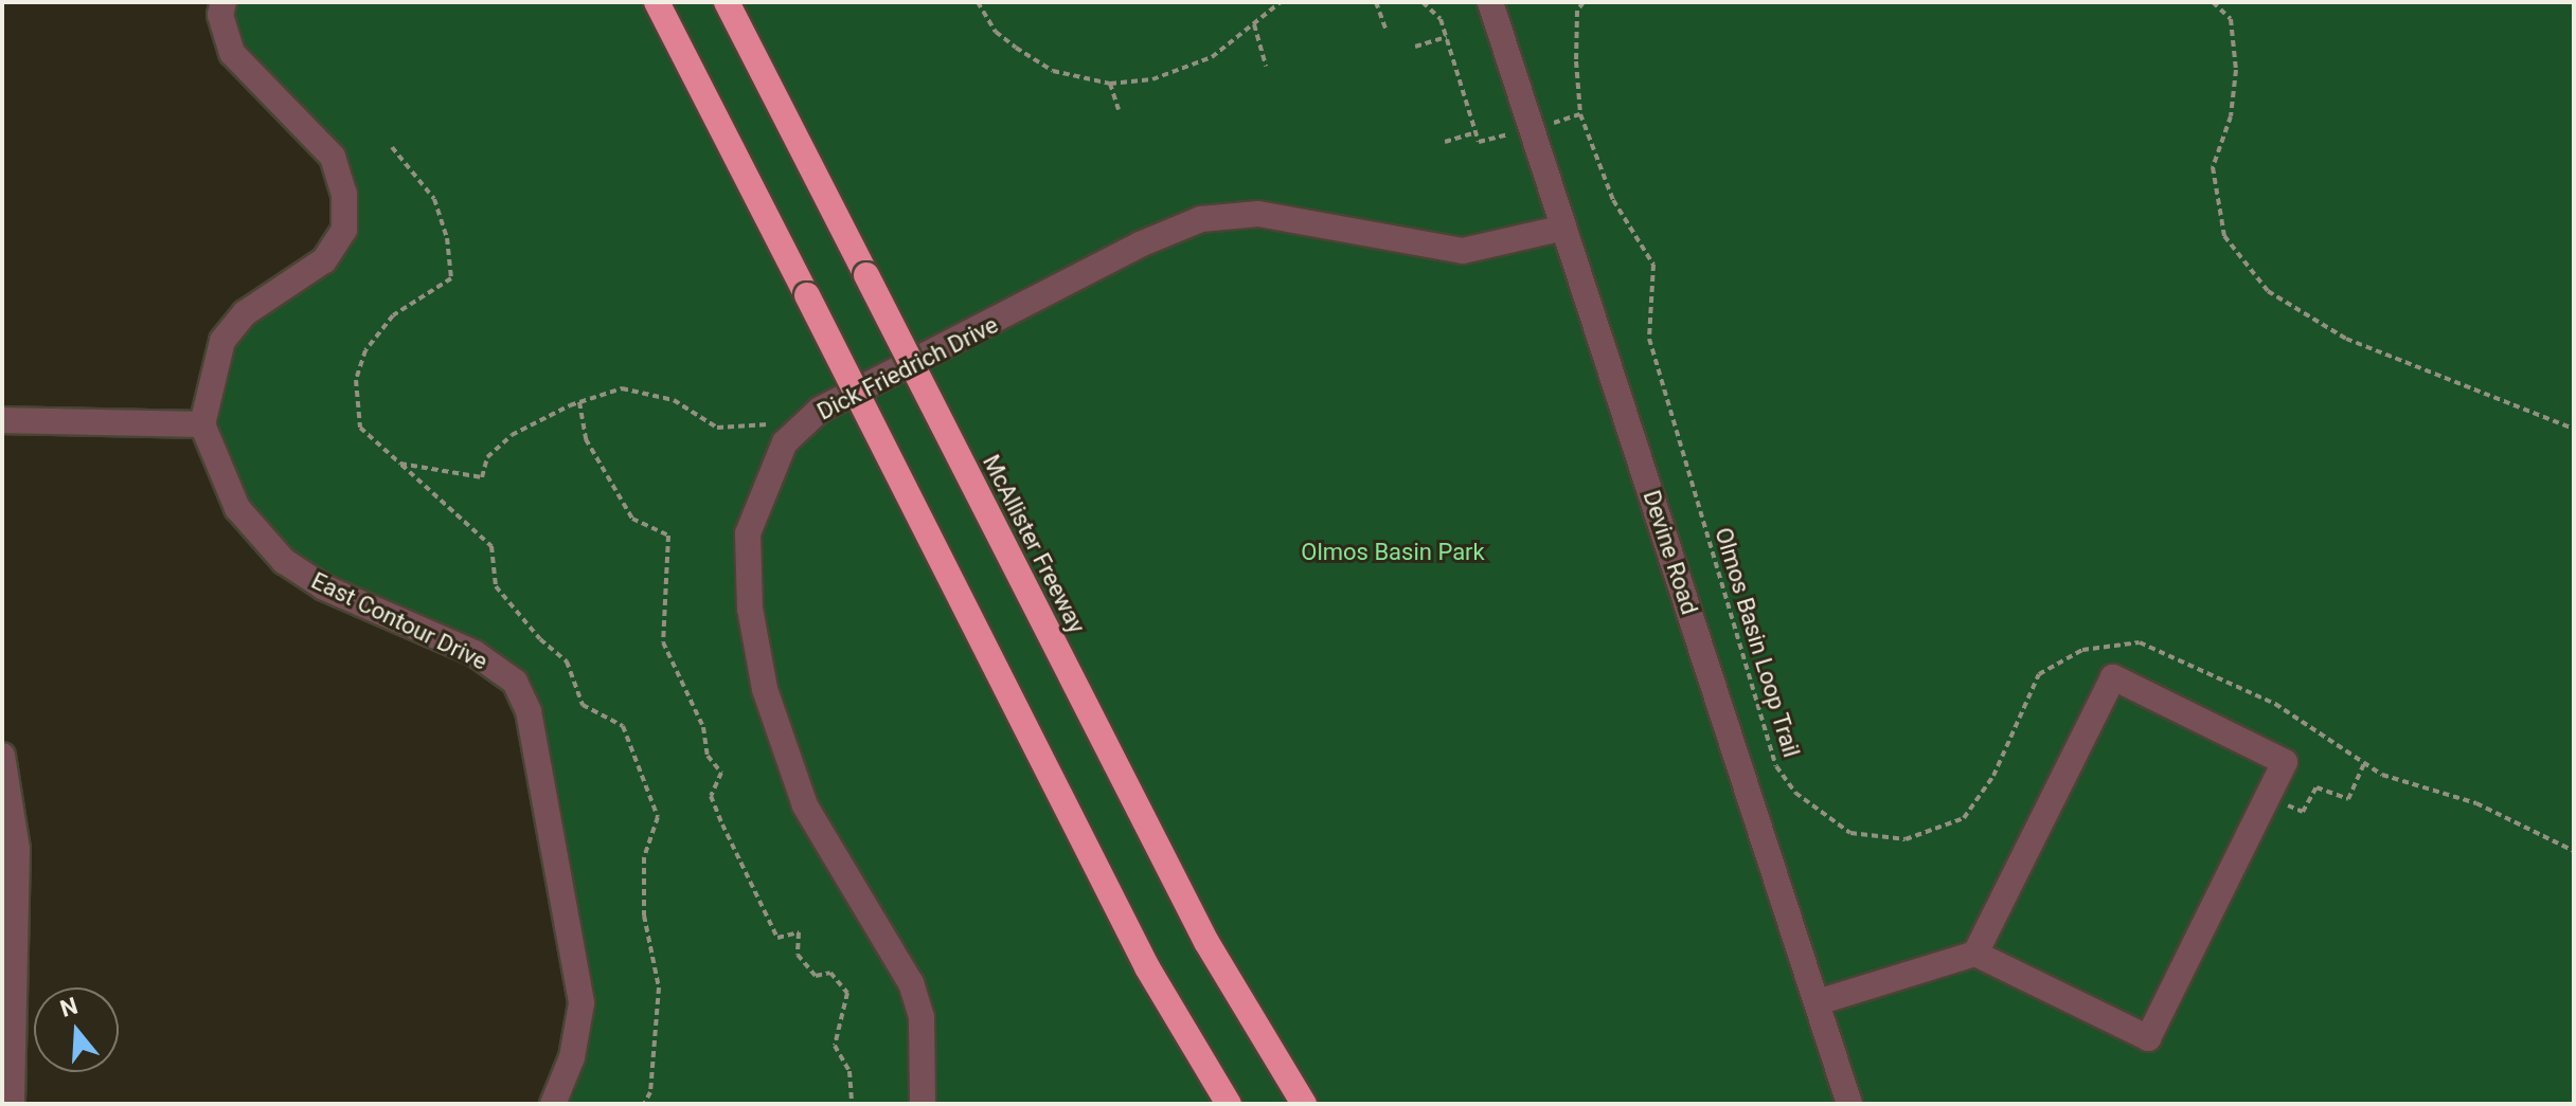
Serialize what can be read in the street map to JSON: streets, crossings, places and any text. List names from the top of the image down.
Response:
{
  "streets": {
    "highway": ["McAllister Freeway"],
    "street": ["Dick Friedrich Drive", "Devine Road", "East Contour Drive"],
    "path": ["Olmos Basin Loop Trail"]
  },
  "crossings": [
    ["Dick Friedrich Drive", "Devine Road"]
  ],
  "parks": ["Olmos Basin Park"],
  "north": "top"
}
